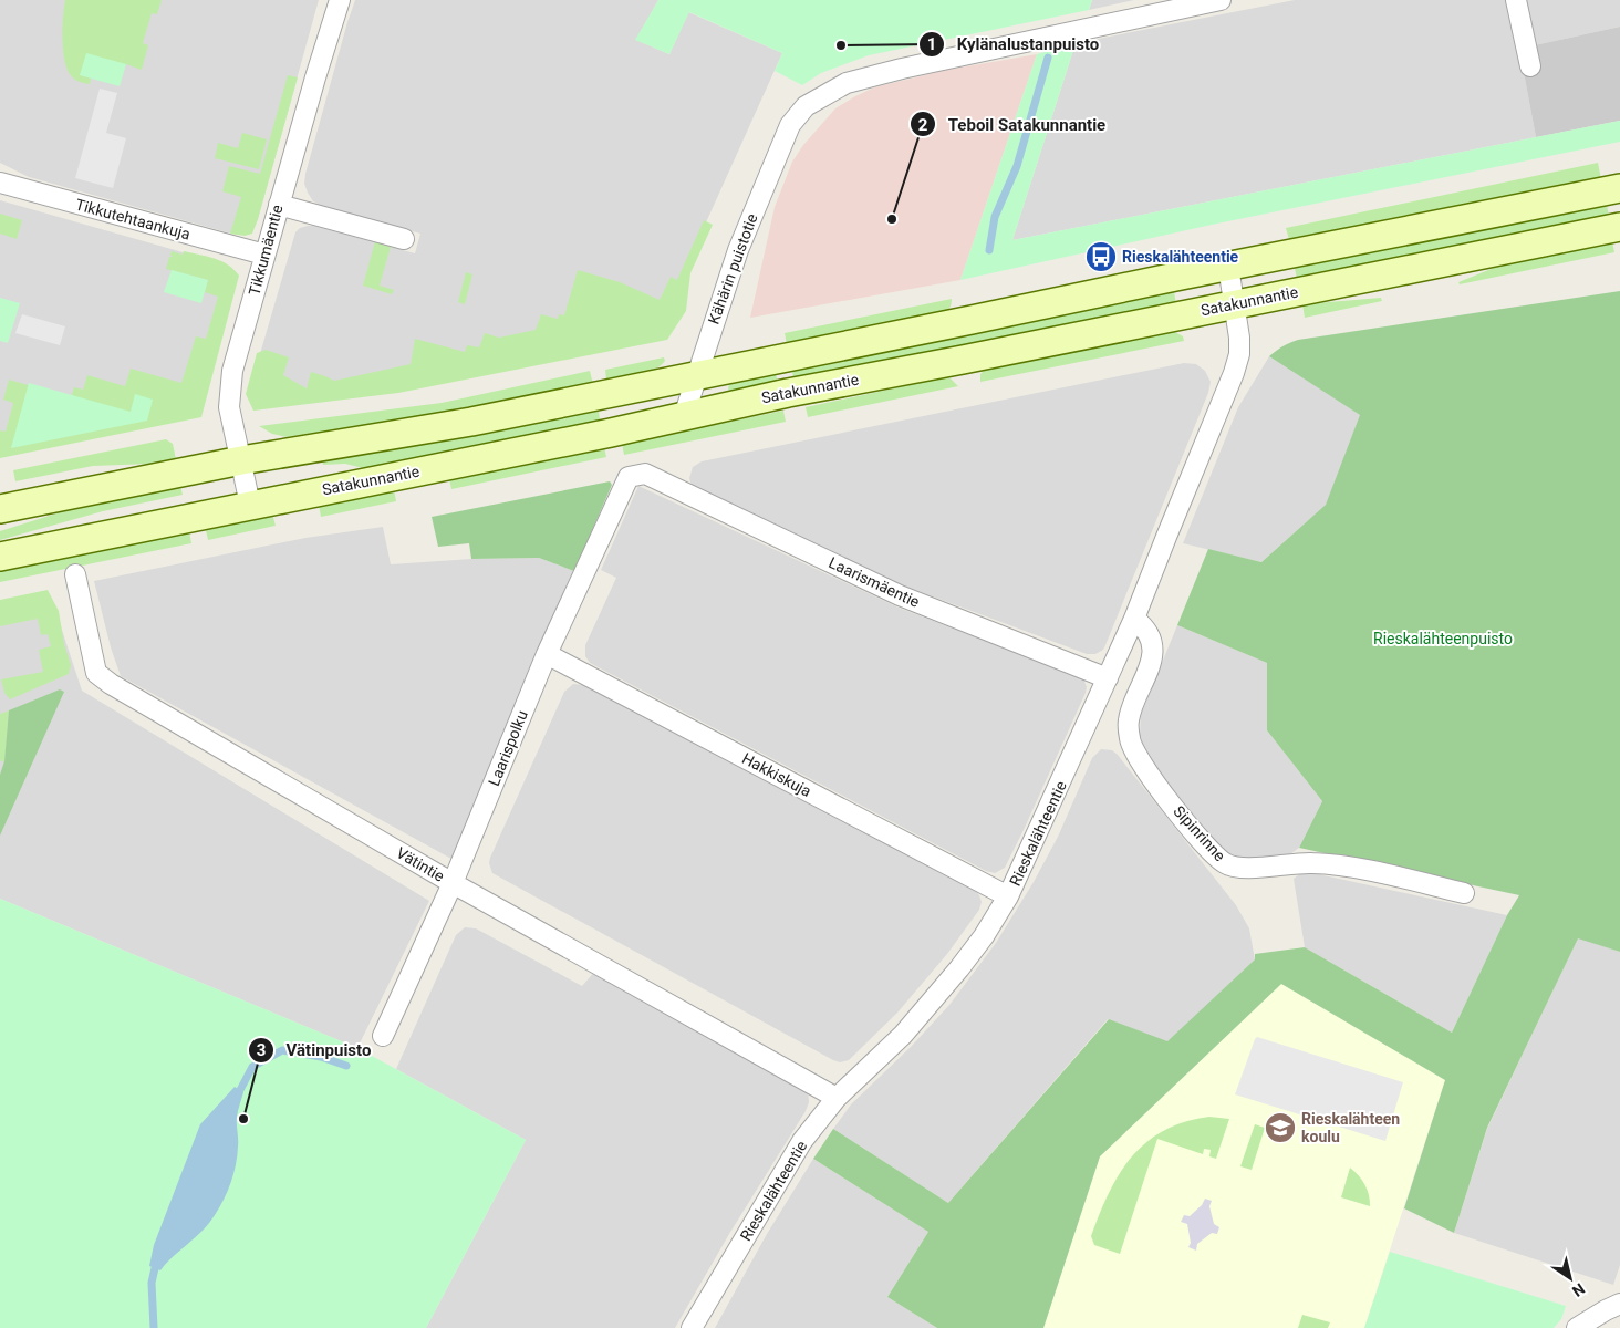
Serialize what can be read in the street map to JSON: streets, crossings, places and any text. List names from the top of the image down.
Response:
{
  "streets": {
    "main road": ["Satakunnantie"],
    "street": [
      "Tikkutehtaankuja",
      "Tikkumäentie",
      "Kähärin puistotie",
      "Laarismäentie",
      "Laarispolku",
      "Hakkiskuja",
      "Rieskalähteentie",
      "Sipinrinne",
      "Vätintie"
    ]
  },
  "crossings": [
    ["Tikkutehtaankuja", "Tikkumäentie"],
    ["Tikkumäentie", "Satakunnantie"],
    ["Kähärin puistotie", "Satakunnantie"],
    ["Satakunnantie", "Rieskalähteentie"],
    ["Laarismäentie", "Laarispolku"],
    ["Laarismäentie", "Rieskalähteentie"],
    ["Laarispolku", "Hakkiskuja"],
    ["Laarispolku", "Vätintie"],
    ["Hakkiskuja", "Rieskalähteentie"],
    ["Rieskalähteentie", "Sipinrinne"],
    ["Rieskalähteentie", "Vätintie"]
  ],
  "parks": ["Rieskalähteenpuisto"],
  "places": {
    "other": ["Kylänalustanpuisto", "Teboil Satakunnantie", "Vätinpuisto"],
    "bus stop": ["Rieskalähteentie"],
    "school or university": ["Rieskalähteen koulu"]
  },
  "north": "bottom right"
}
